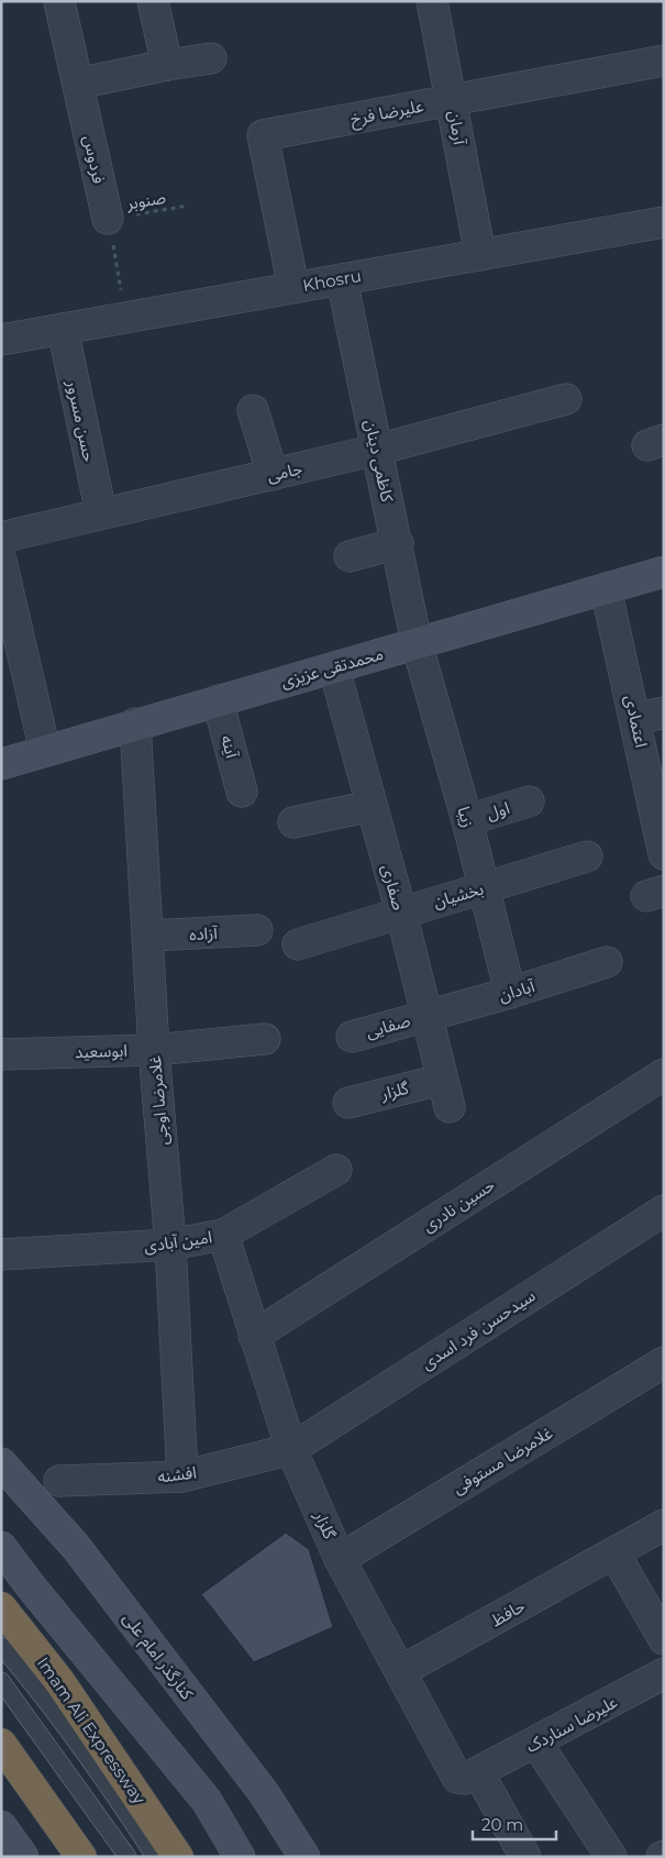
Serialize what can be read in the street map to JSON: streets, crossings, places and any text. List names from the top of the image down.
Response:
{
  "streets": {
    "highway": ["Imam Ali Expressway"],
    "main road": ["محمدتقی عزیزی", "کنارگذر امام علی"],
    "street": [
      "علیرضا فرخ",
      "آرمان",
      "فردوس",
      "Khosru",
      "حسن مسرور",
      "کاظمی دینان",
      "جامی",
      "اعتمادی",
      "آینه",
      "اول",
      "زیبا",
      "صفاری",
      "بخشیان",
      "آزاده",
      "آبادان",
      "صفایی",
      "ابوسعید",
      "گلزار",
      "غلامرضا اوجی",
      "حسین نادری",
      "امین آبادی",
      "سیدحسن فرد اسدی",
      "غلامرضا مستوفی",
      "افشنه",
      "حافظ",
      "علیرضا سناردک"
    ],
    "path": ["صنوبر"]
  },
  "crossings": [
    ["علیرضا فرخ", "آرمان"],
    ["علیرضا فرخ", "Khosru"],
    ["آرمان", "Khosru"],
    ["فردوس", "صنوبر"],
    ["Khosru", "حسن مسرور"],
    ["Khosru", "کاظمی دینان"],
    ["حسن مسرور", "جامی"],
    ["کاظمی دینان", "جامی"],
    ["کاظمی دینان", "محمدتقی عزیزی"],
    ["کاظمی دینان", "زیبا"],
    ["محمدتقی عزیزی", "اعتمادی"],
    ["محمدتقی عزیزی", "آینه"],
    ["محمدتقی عزیزی", "زیبا"],
    ["محمدتقی عزیزی", "صفاری"],
    ["محمدتقی عزیزی", "غلامرضا اوجی"],
    ["اول", "زیبا"],
    ["زیبا", "بخشیان"],
    ["زیبا", "آبادان"],
    ["صفاری", "بخشیان"],
    ["صفاری", "آبادان"],
    ["صفاری", "صفایی"],
    ["صفاری", "گلزار"],
    ["آزاده", "غلامرضا اوجی"],
    ["آبادان", "صفایی"],
    ["ابوسعید", "غلامرضا اوجی"],
    ["گلزار", "حسین نادری"],
    ["گلزار", "امین آبادی"],
    ["گلزار", "سیدحسن فرد اسدی"],
    ["گلزار", "غلامرضا مستوفی"],
    ["گلزار", "افشنه"],
    ["گلزار", "حافظ"],
    ["گلزار", "علیرضا سناردک"],
    ["غلامرضا اوجی", "امین آبادی"],
    ["غلامرضا اوجی", "افشنه"],
    ["سیدحسن فرد اسدی", "افشنه"]
  ],
  "scale_bar": "20 m"
}
